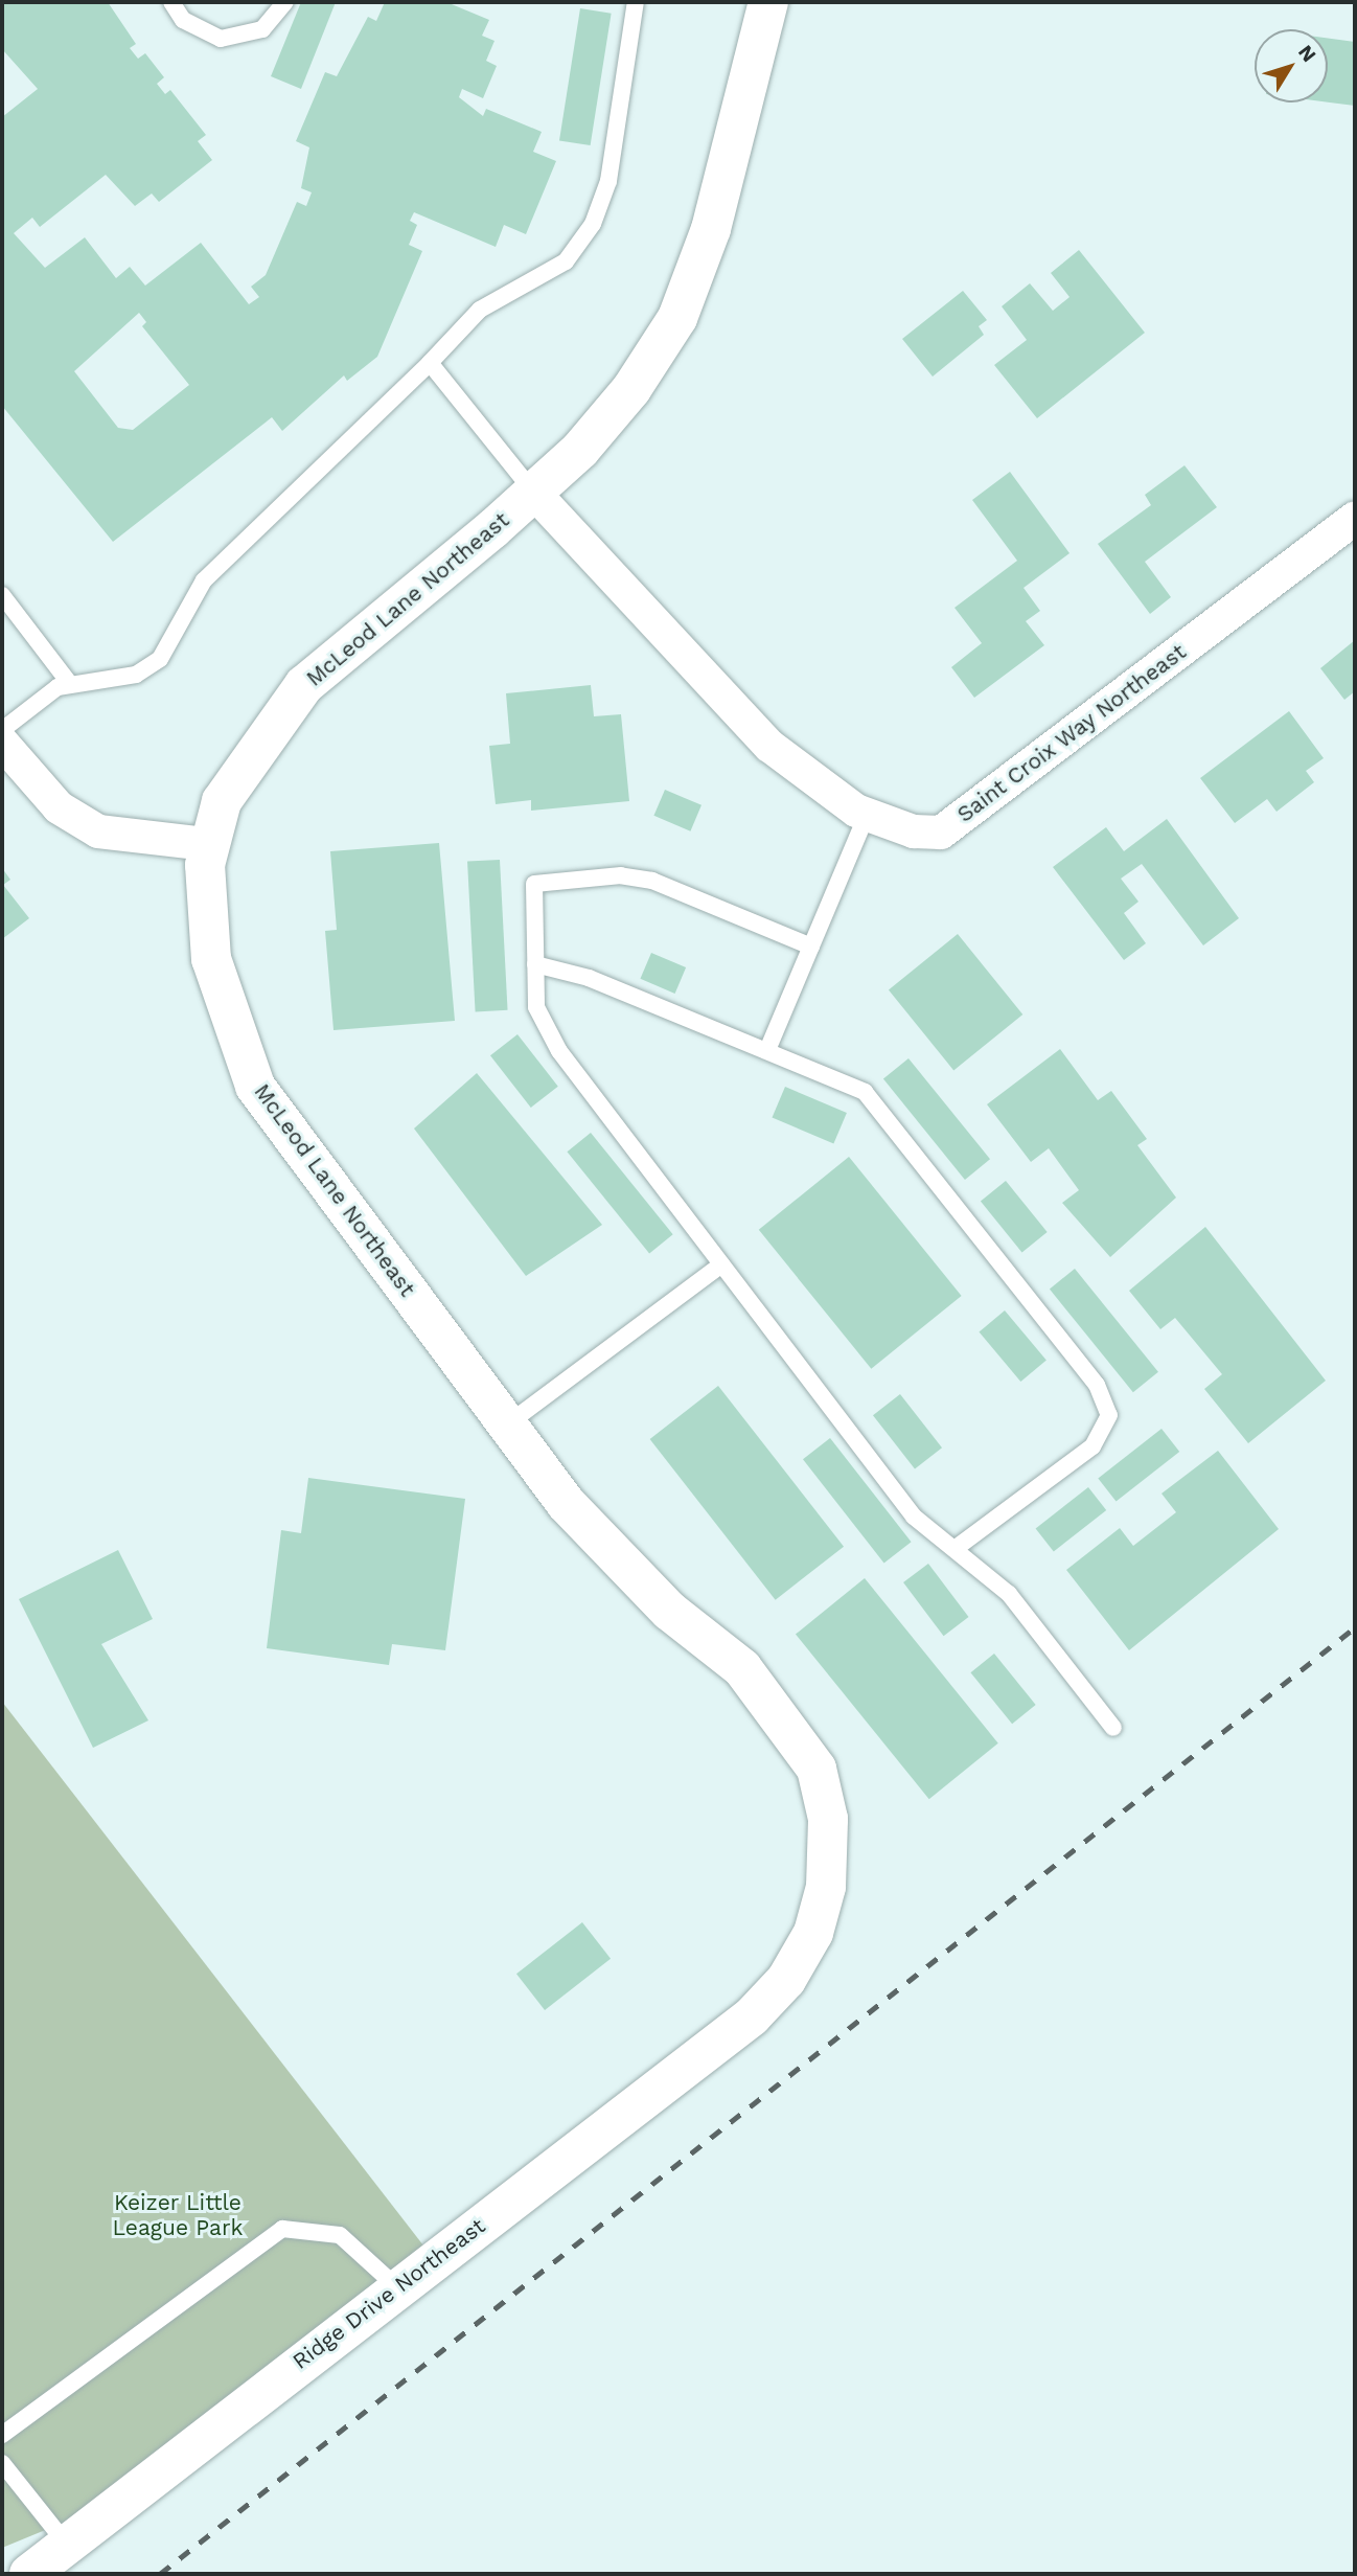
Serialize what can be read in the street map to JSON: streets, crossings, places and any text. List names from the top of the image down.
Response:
{
  "streets": {
    "street": ["McLeod Lane Northeast", "Saint Croix Way Northeast", "Ridge Drive Northeast"]
  },
  "crossings": [
    ["McLeod Lane Northeast", "Saint Croix Way Northeast"],
    ["McLeod Lane Northeast", "Ridge Drive Northeast"]
  ],
  "parks": ["Keizer Little League Park"],
  "north": "top right"
}
